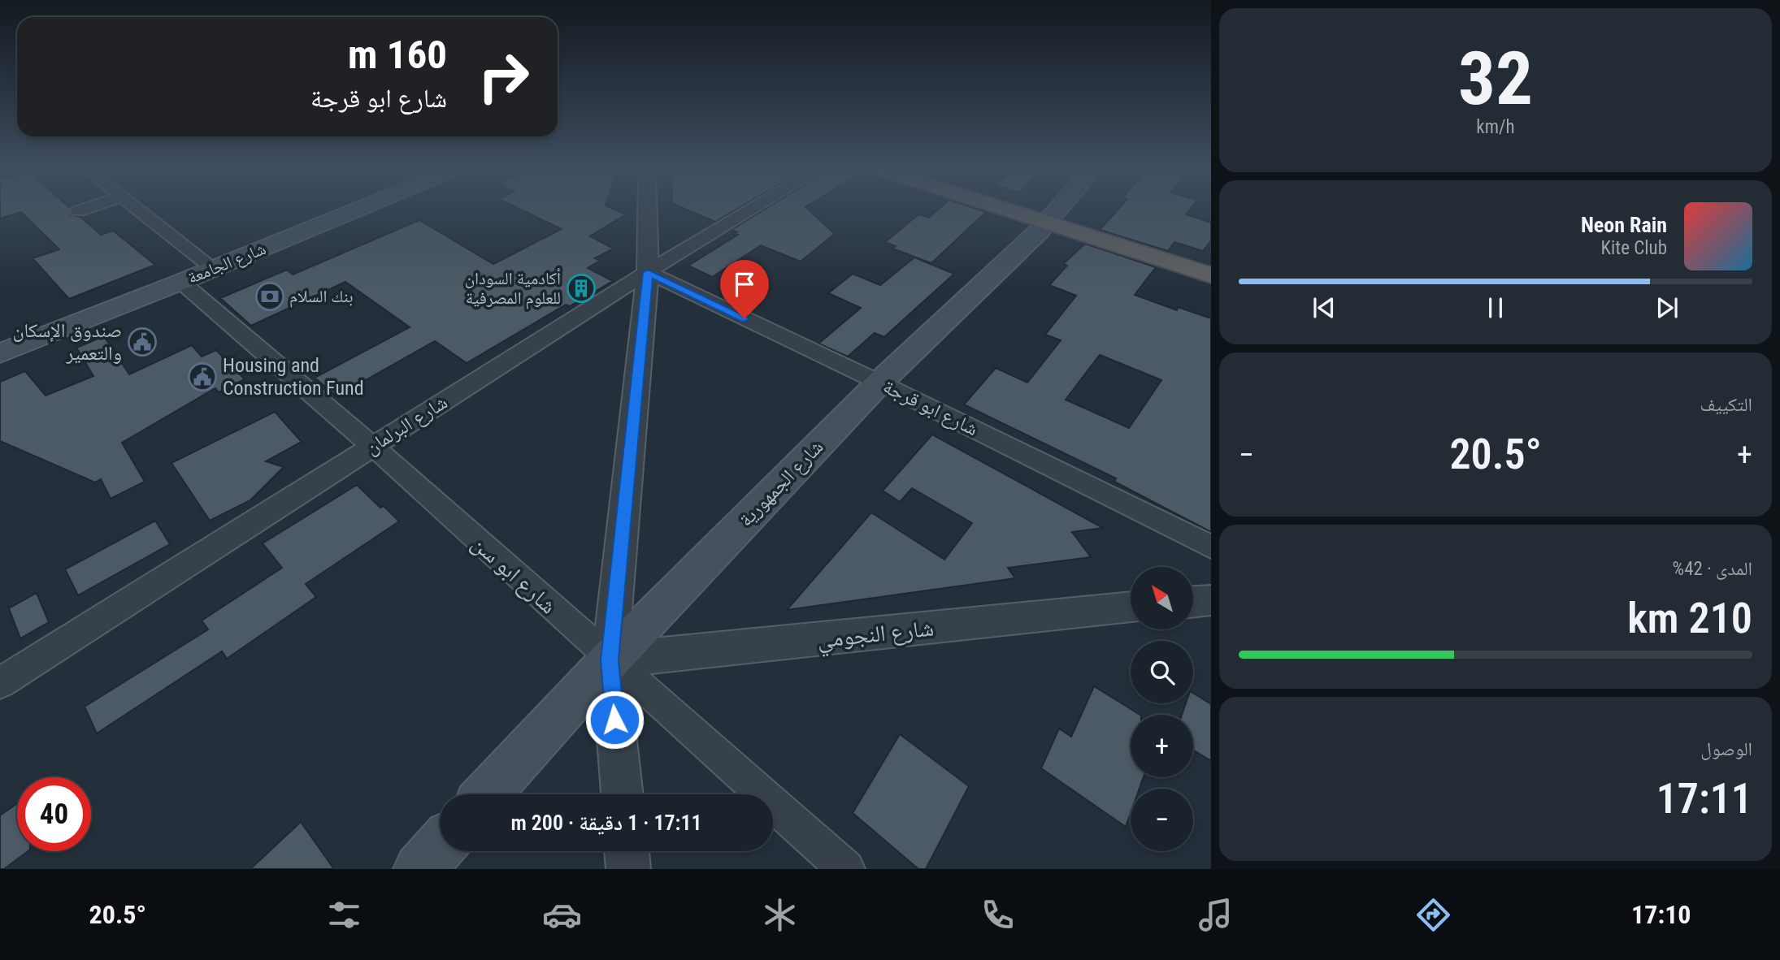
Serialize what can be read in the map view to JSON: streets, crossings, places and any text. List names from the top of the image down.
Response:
{
  "streets": {
    "main road": ["شارع الجامعة", "شارع الجمهورية"],
    "street": [
      "شارع ابو قرجة",
      "شارع البرلمان",
      "شارع ابو سن",
      "شارع النجومي"
    ]
  },
  "crossings": [
    ["شارع الجامعة", "شارع ابو سن"],
    ["شارع ابو قرجة", "شارع البرلمان"],
    ["شارع ابو قرجة", "شارع الجمهورية"],
    ["شارع البرلمان", "شارع ابو سن"],
    ["شارع الجمهورية", "شارع ابو سن"],
    ["شارع الجمهورية", "شارع النجومي"],
    ["شارع ابو سن", "شارع النجومي"]
  ],
  "places": {
    "building": ["أكادمية السودان للعلوم المصرفية"],
    "bank": ["بنك السلام"],
    "public building": ["صندوق الإسكان والتعمير", "Housing and Construction Fund"]
  },
  "north": "top left",
  "page": {
    "tile": [
      ["32", "km/h"],
      "التكييف",
      ["المدى · 42%", "210 km"],
      ["الوصول", "17:11"]
    ],
    "turn": ["160 m", "شارع ابو قرجة"],
    "song": ["Neon Rain", "Kite Club"],
    "heat": ["−", "20.5°", "+"],
    "map_buttons": ["+", "−"],
    "limit": "40",
    "trip": "17:11 · 1 دقيقة · 200 m",
    "tabs": ["17:10", "20.5°"]
  }
}
